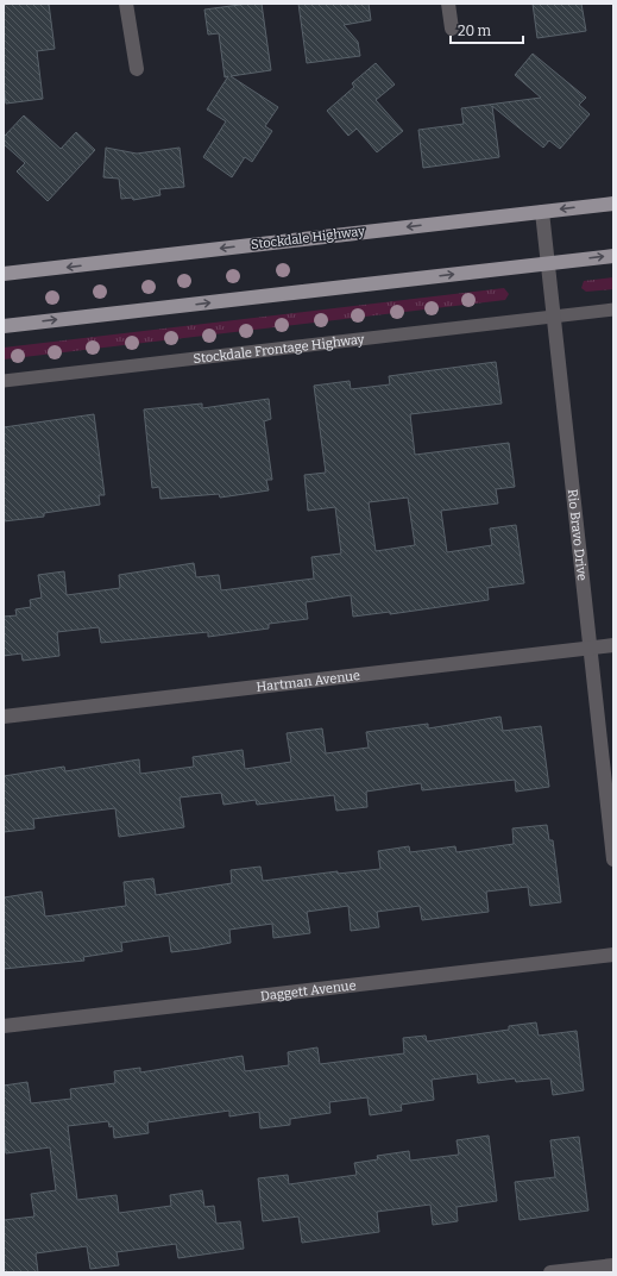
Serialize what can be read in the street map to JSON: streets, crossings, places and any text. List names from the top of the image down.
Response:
{
  "streets": {
    "main road": ["Stockdale Highway"],
    "street": ["Rio Bravo Drive", "Hartman Avenue", "Daggett Avenue"],
    "lane": ["Stockdale Frontage Highway"]
  },
  "crossings": [
    ["Stockdale Highway", "Rio Bravo Drive"],
    ["Stockdale Frontage Highway", "Rio Bravo Drive"],
    ["Rio Bravo Drive", "Hartman Avenue"]
  ],
  "scale_bar": "20 m"
}
